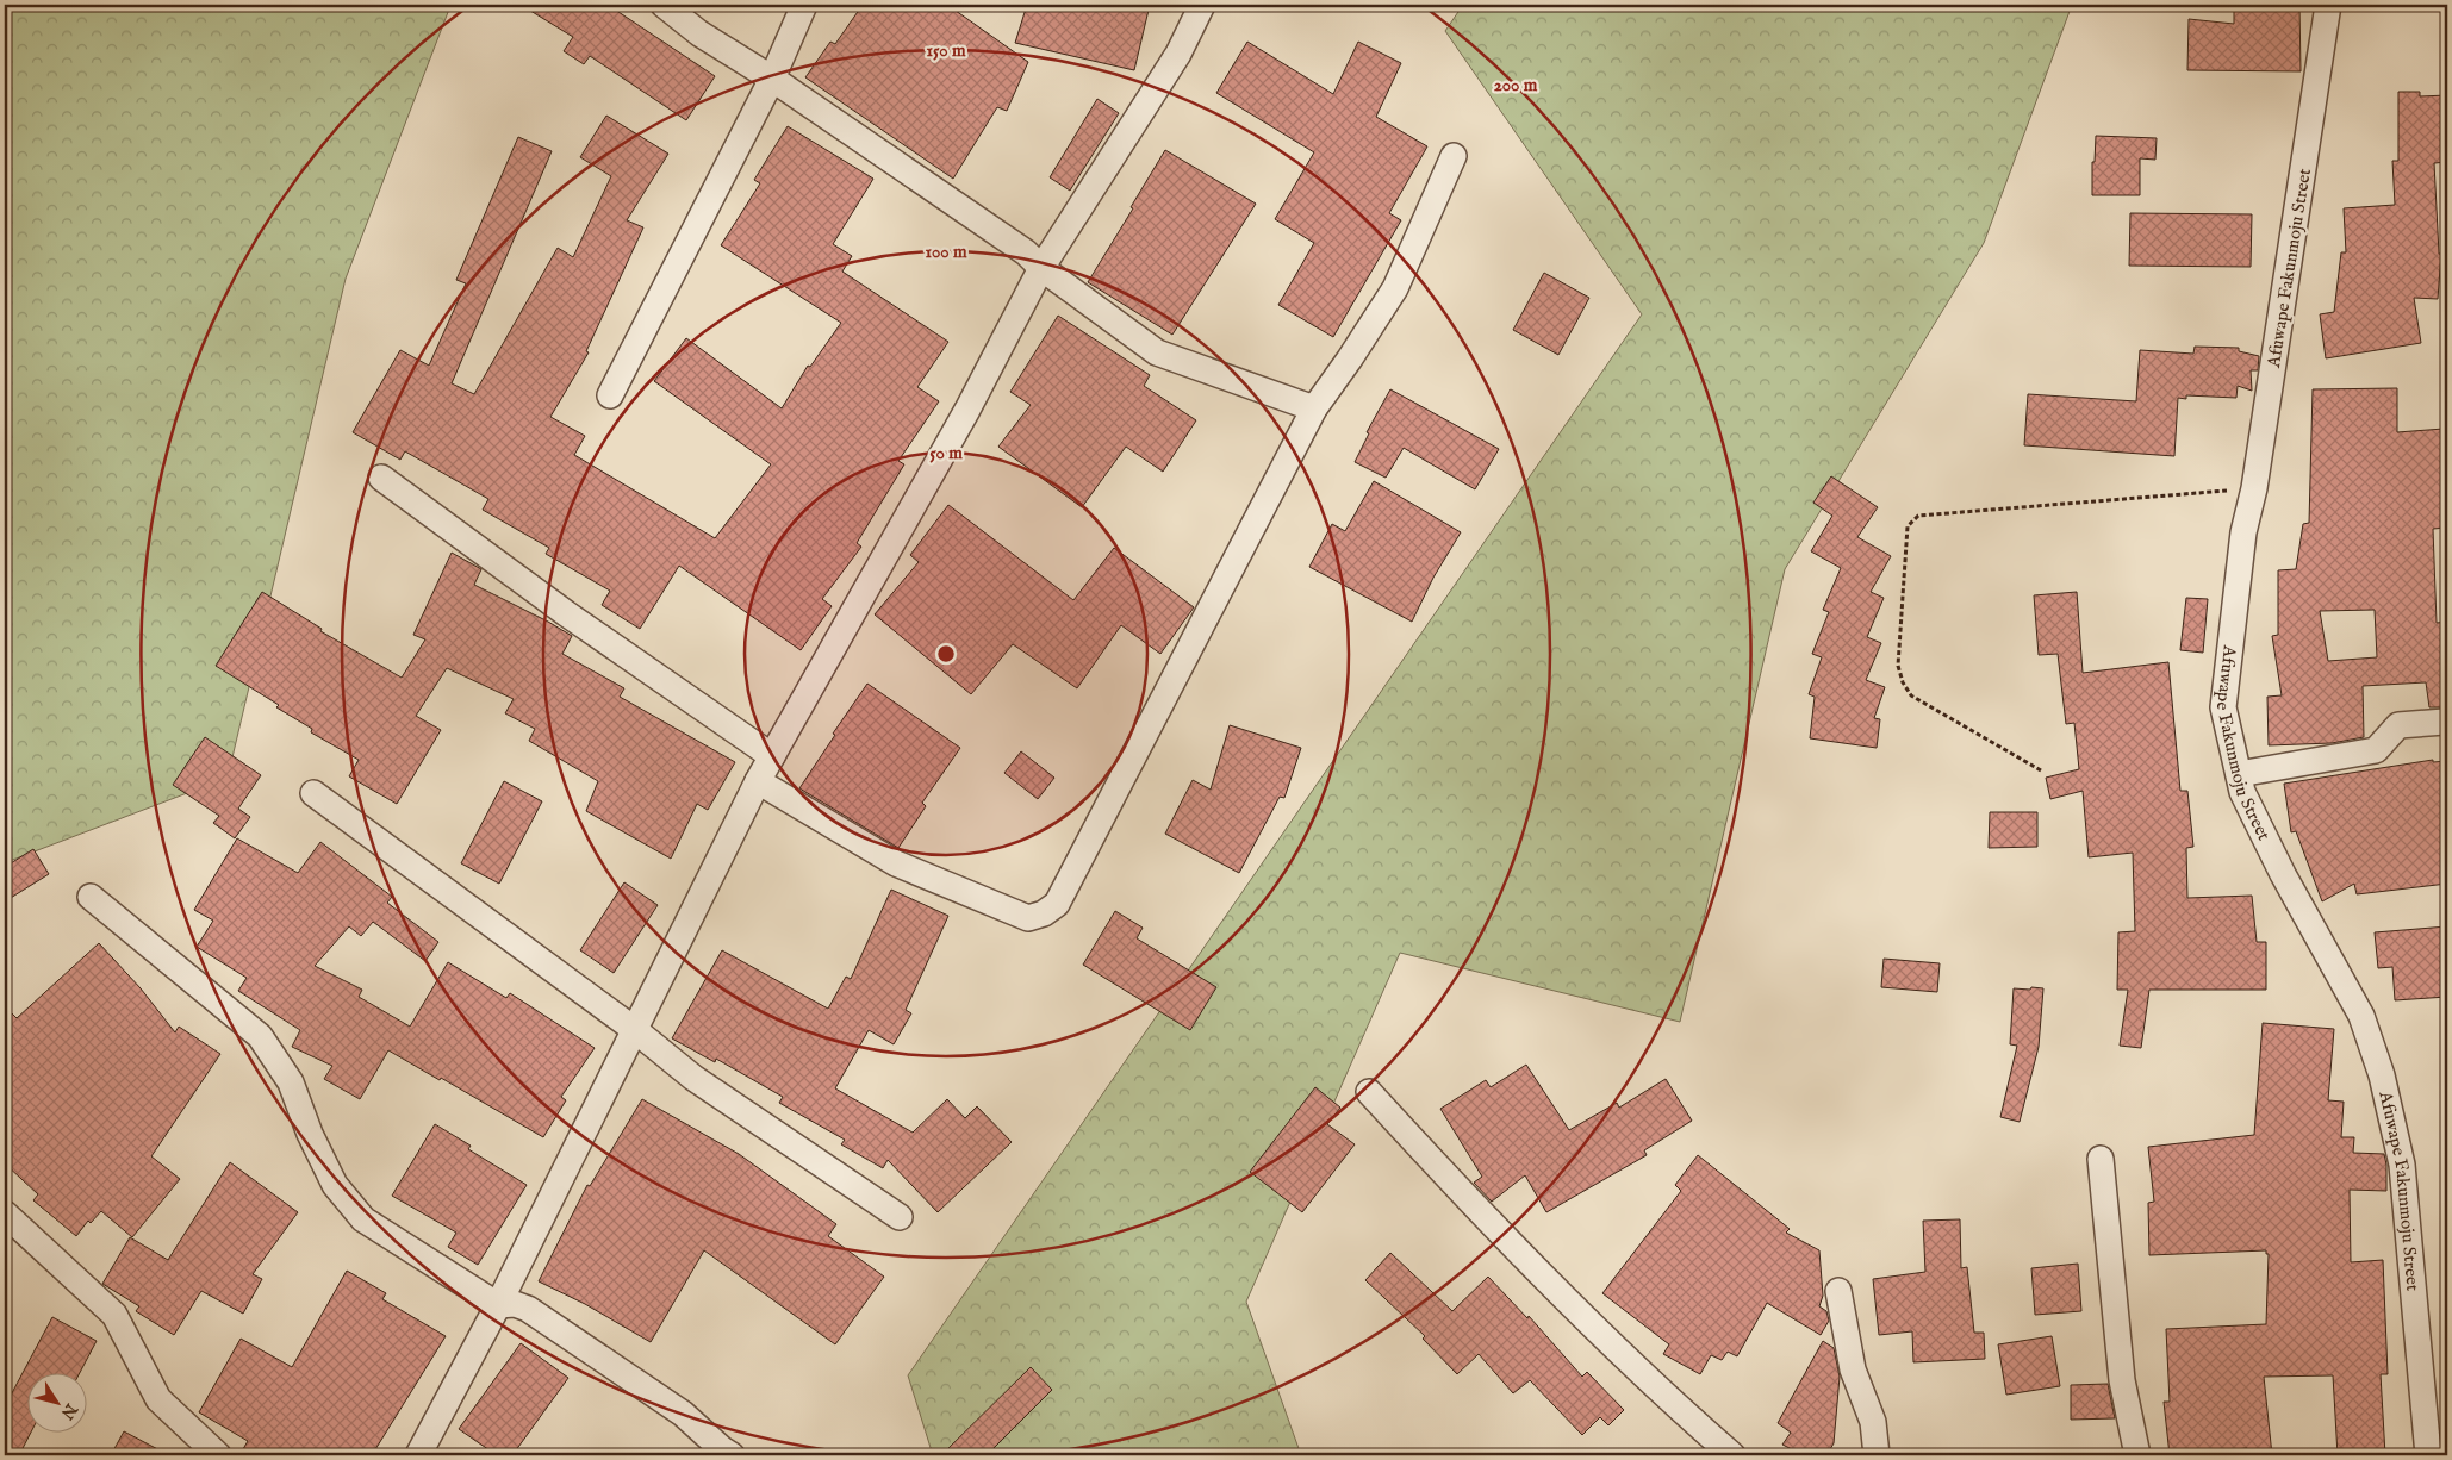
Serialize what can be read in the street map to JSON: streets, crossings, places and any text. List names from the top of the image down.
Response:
{
  "streets": {
    "street": ["Afuwape Fakunmoju Street"]
  },
  "north": "bottom right",
  "rings": [
    "150 m",
    "200 m",
    "100 m",
    "50 m"
  ]
}
